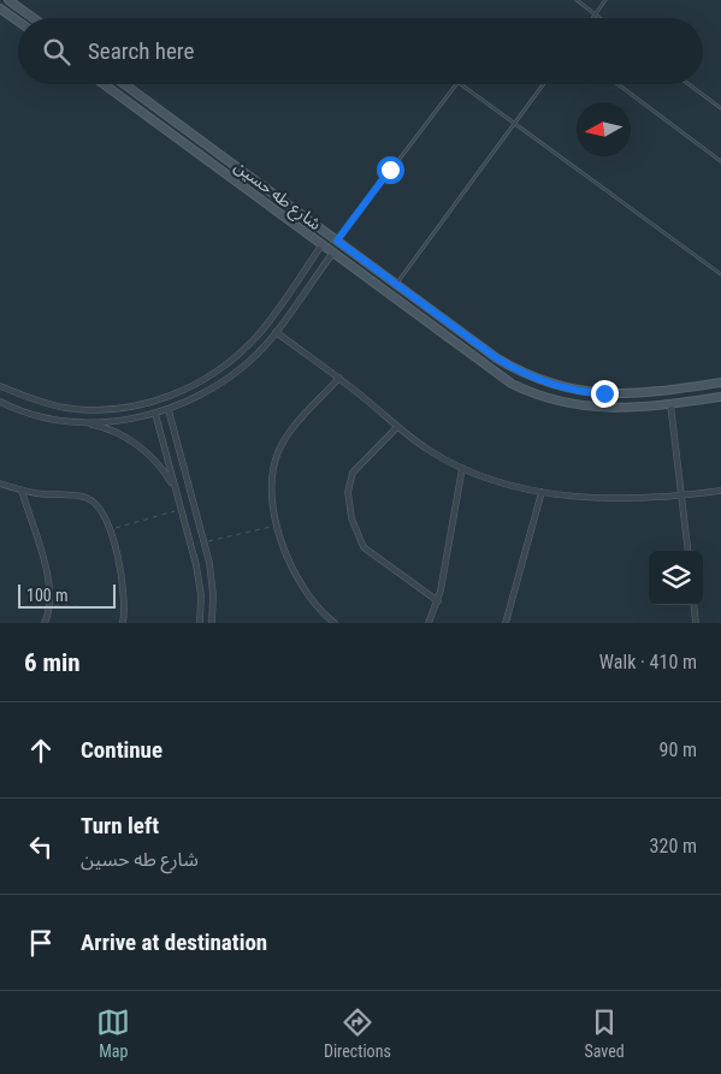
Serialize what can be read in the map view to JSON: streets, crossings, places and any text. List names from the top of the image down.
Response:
{
  "streets": {
    "main road": ["شارع طه حسين"]
  },
  "scale_bar": "100 m",
  "north": "left",
  "page": {
    "search": "Search here",
    "scale": "100 m",
    "heading": ["6 min", "Walk · 410 m"],
    "list": [
      ["Continue", "90 m"],
      ["Turn left", "شارع طه حسين", "320 m"],
      "Arrive at destination"
    ],
    "nav": ["Map", "Directions", "Saved"]
  }
}
